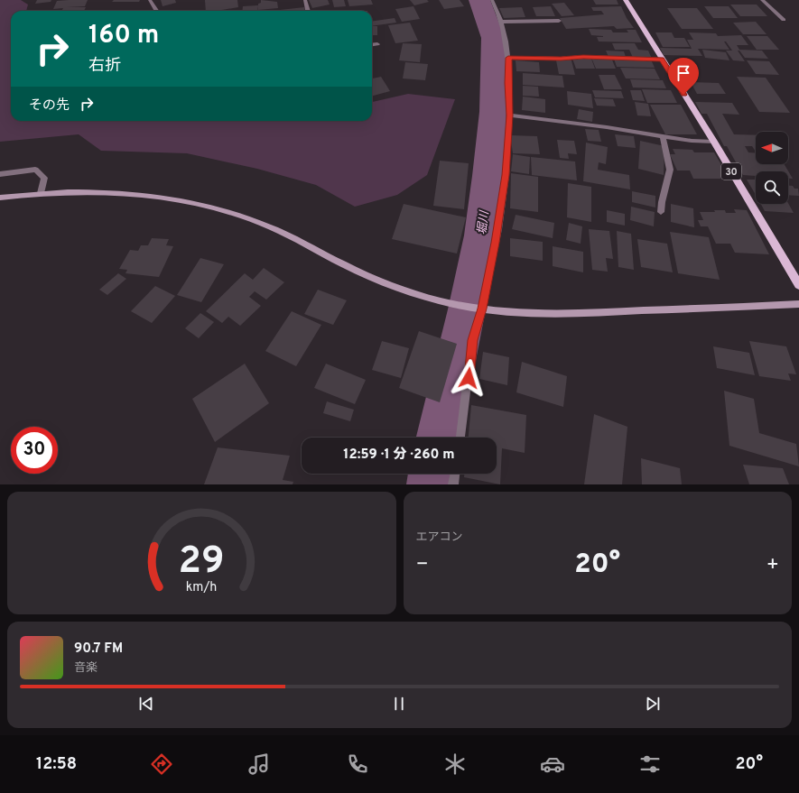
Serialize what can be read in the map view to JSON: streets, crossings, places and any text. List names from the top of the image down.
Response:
{
  "streets": {
    "main road": ["30"]
  },
  "water": ["堀川"],
  "north": "left",
  "page": {
    "turn": ["160 m", "右折"],
    "then": "その先",
    "limit": "30",
    "trip": "12:59 · 1 分 · 260 m",
    "tile": "エアコン",
    "heat": ["−", "20°", "+"],
    "song": ["90.7 FM", "音楽"],
    "tabs": ["12:58", "20°"],
    "gauge": ["29", "km/h"]
  }
}
